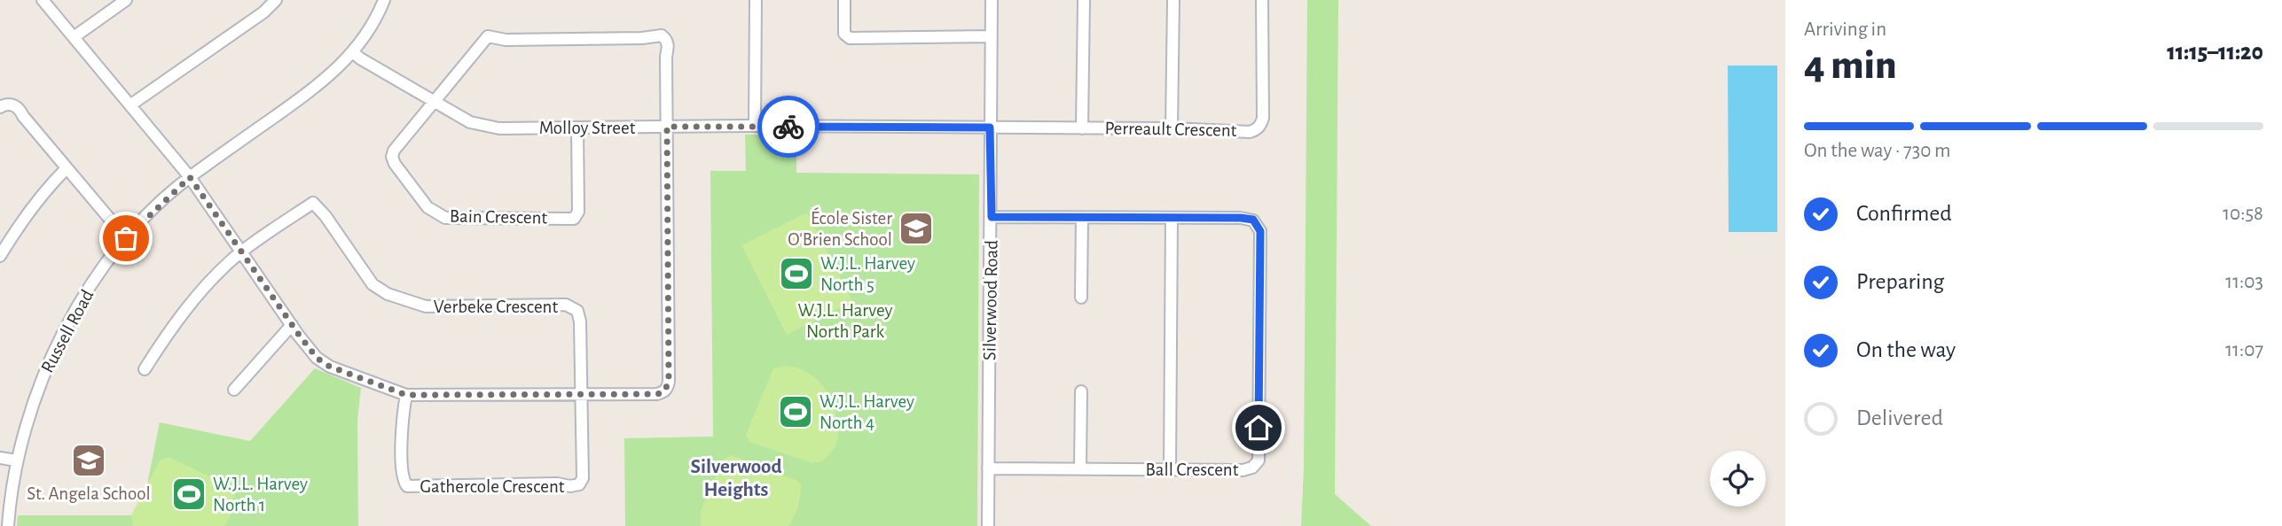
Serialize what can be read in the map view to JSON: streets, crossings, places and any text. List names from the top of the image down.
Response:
{
  "streets": {
    "street": [
      "Molloy Street",
      "Perreault Crescent",
      "Bain Crescent",
      "Silverwood Road",
      "Verbeke Crescent",
      "Russell Road",
      "Ball Crescent",
      "Gathercole Crescent"
    ]
  },
  "crossings": [
    ["Molloy Street", "Perreault Crescent"],
    ["Molloy Street", "Bain Crescent"],
    ["Molloy Street", "Silverwood Road"],
    ["Molloy Street", "Russell Road"],
    ["Perreault Crescent", "Silverwood Road"],
    ["Silverwood Road", "Ball Crescent"],
    ["Verbeke Crescent", "Gathercole Crescent"]
  ],
  "districts": ["Silverwood Heights"],
  "parks": ["W.J.L. Harvey North Park"],
  "places": {
    "school or university": ["École Sister O'Brien School", "St. Angela School"],
    "sports": ["W.J.L. Harvey North 5", "W.J.L. Harvey North 4", "W.J.L. Harvey North 1"]
  },
  "page": {
    "heading": ["4 min", "Arriving in", "11:15–11:20"],
    "bar": "On the way · 730 m",
    "list": [
      ["Confirmed", "10:58"],
      ["Preparing", "11:03"],
      ["On the way", "11:07"],
      "Delivered"
    ]
  }
}
